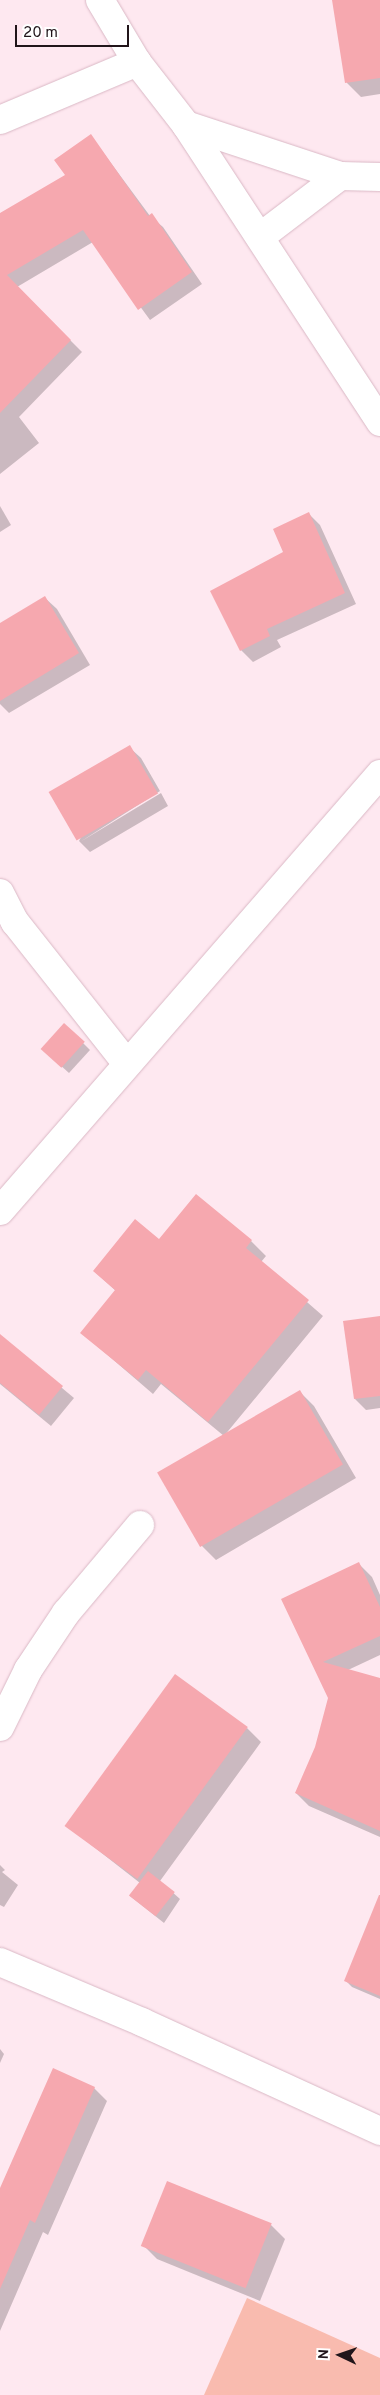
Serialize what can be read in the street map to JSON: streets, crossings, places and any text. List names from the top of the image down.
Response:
{
  "scale_bar": "20 m",
  "north": "left"
}
